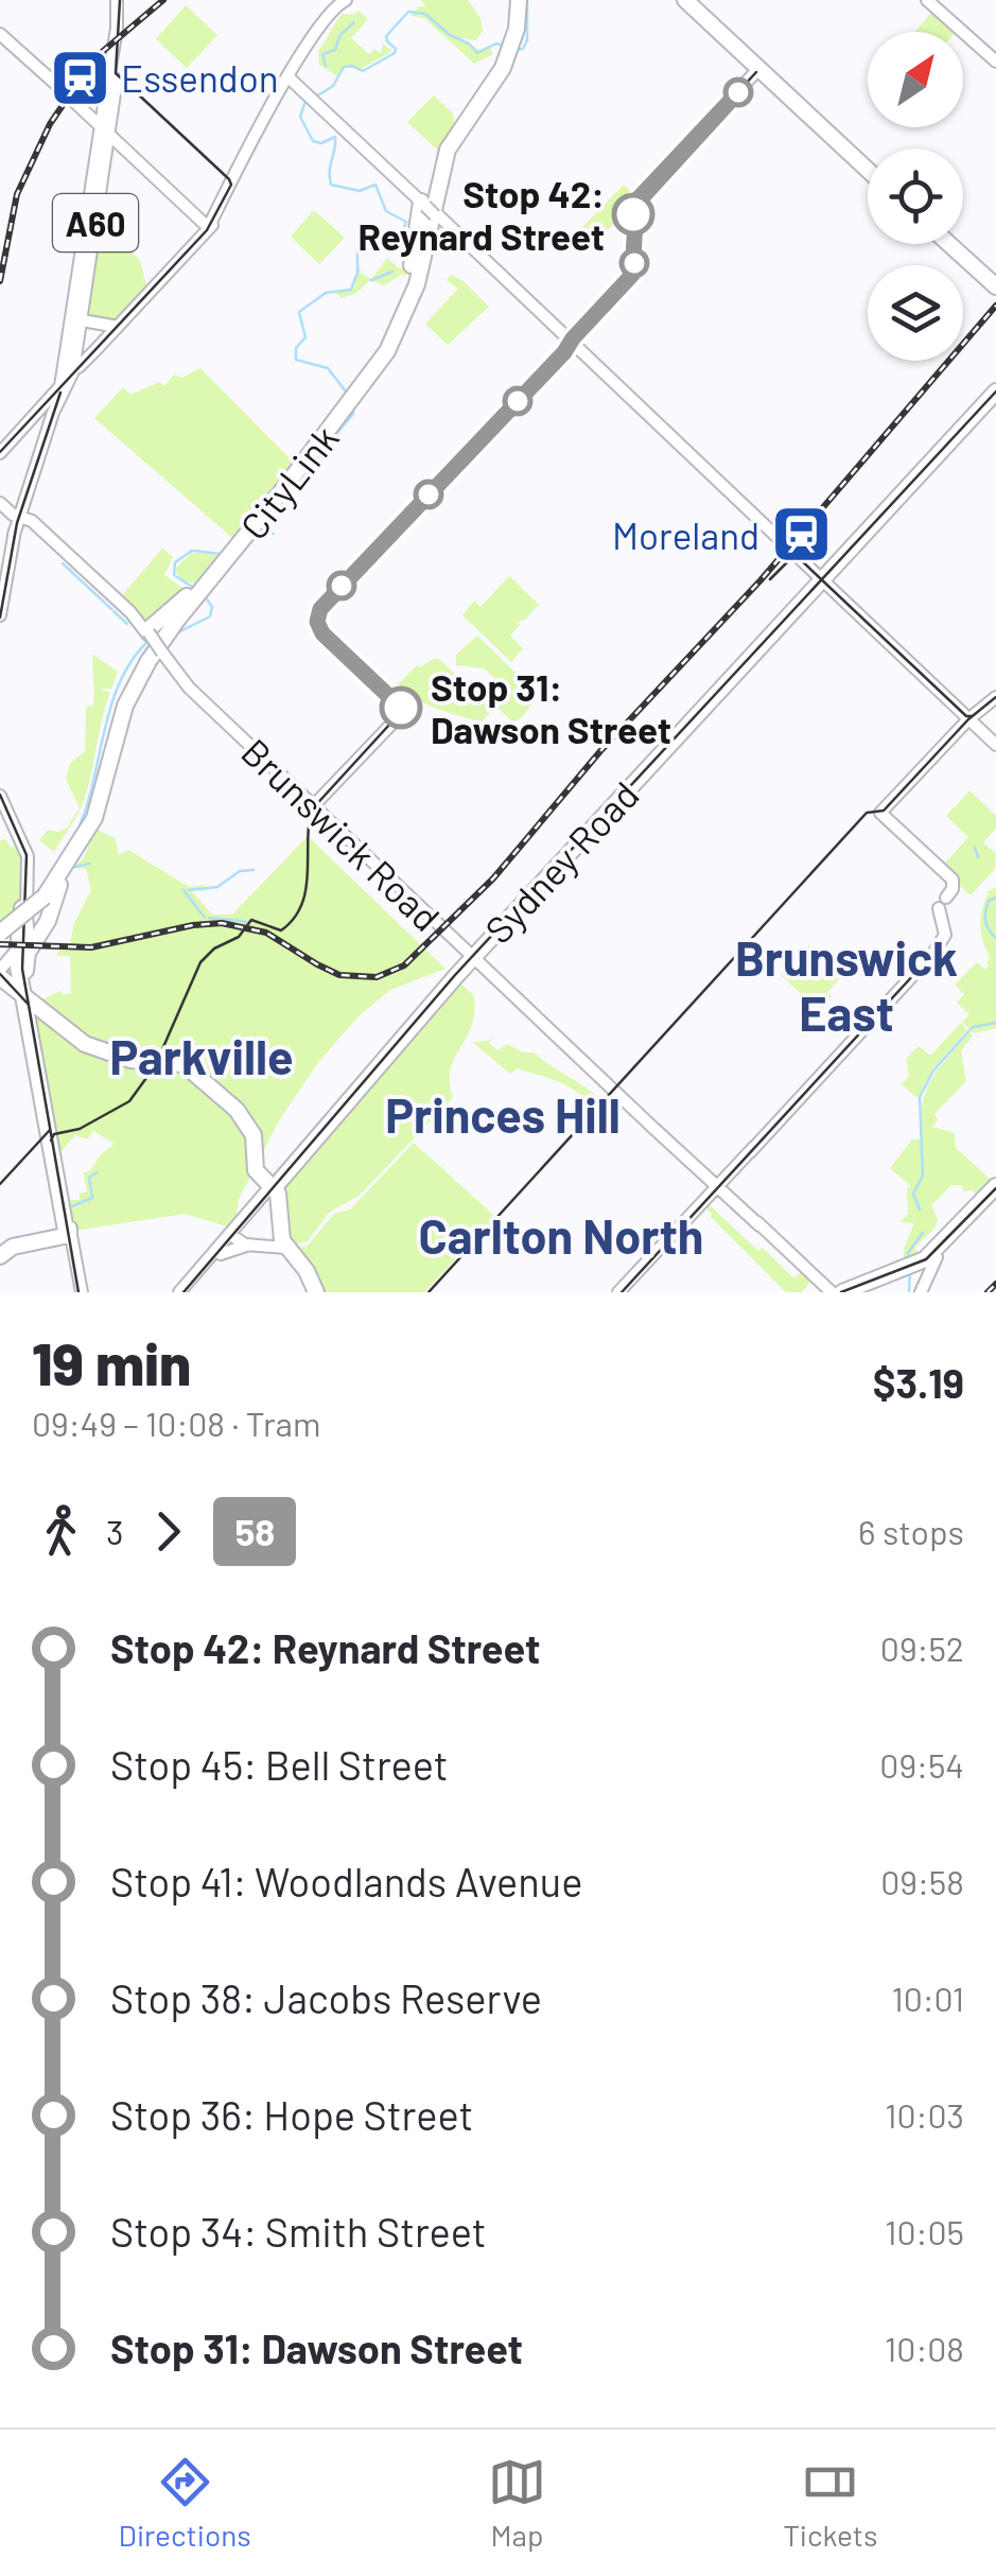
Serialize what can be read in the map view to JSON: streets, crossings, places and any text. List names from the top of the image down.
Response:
{
  "streets": {
    "highway": ["CityLink", "Sydney Road"],
    "main road": ["A60", "Brunswick Road"]
  },
  "crossings": [
    ["A60", "Brunswick Road"],
    ["CityLink", "Brunswick Road"],
    ["Brunswick Road", "Sydney Road"]
  ],
  "districts": [
    "Brunswick East",
    "Parkville",
    "Princes Hill",
    "Carlton North"
  ],
  "places": {
    "station": ["Essendon", "Moreland"],
    "other": ["Stop 42: Reynard Street", "Stop 31: Dawson Street"]
  },
  "lines": ["tram line 58"],
  "north": "top right",
  "page": {
    "heading": ["19 min", "09:49 – 10:08 · Tram", "$3.19"],
    "legs": ["3", "58", "6 stops"],
    "list": [
      {
        "name": "Stop 42: Reynard Street",
        "value": "09:52"
      },
      {
        "name": "Stop 45: Bell Street",
        "value": "09:54"
      },
      {
        "name": "Stop 41: Woodlands Avenue",
        "value": "09:58"
      },
      {
        "name": "Stop 38: Jacobs Reserve",
        "value": "10:01"
      },
      {
        "name": "Stop 36: Hope Street",
        "value": "10:03"
      },
      {
        "name": "Stop 34: Smith Street",
        "value": "10:05"
      },
      {
        "name": "Stop 31: Dawson Street",
        "value": "10:08"
      }
    ],
    "tabs": ["Directions", "Map", "Tickets"]
  }
}
